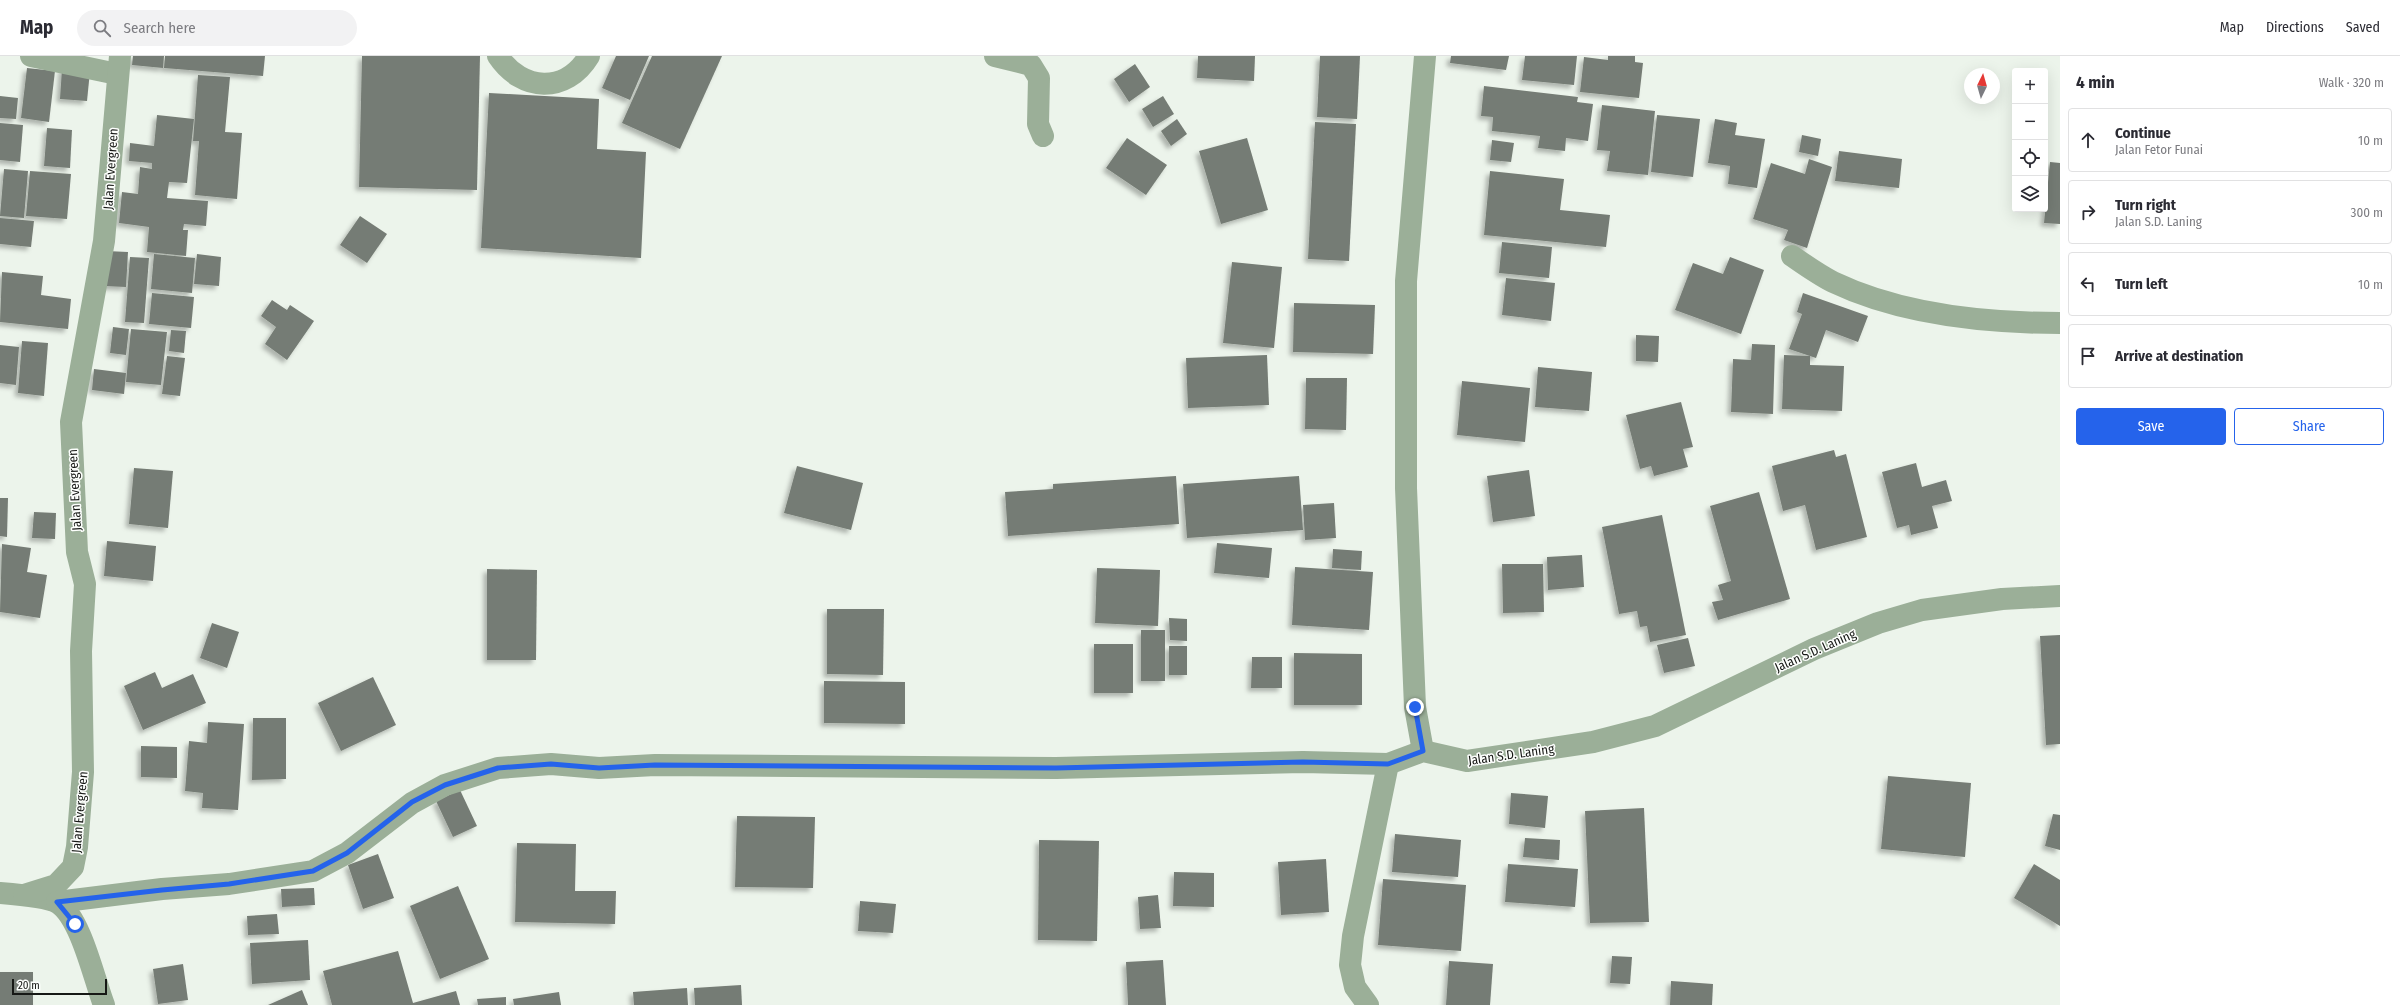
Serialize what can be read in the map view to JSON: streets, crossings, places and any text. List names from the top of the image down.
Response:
{
  "streets": {
    "street": ["Jalan Evergreen", "Jalan S.D. Laning"]
  },
  "scale_bar": "20 m",
  "north": "top",
  "page": {
    "header": "Map",
    "search": "Search here",
    "nav": ["Map", "Directions", "Saved"],
    "heading": ["4 min", "Walk · 320 m"],
    "map_buttons": ["+", "−"],
    "list": [
      ["Continue", "Jalan Fetor Funai", "10 m"],
      ["Turn right", "Jalan S.D. Laning", "300 m"],
      ["Turn left", "10 m"],
      "Arrive at destination"
    ],
    "buttons": ["Save", "Share"],
    "scale": "20 m"
  }
}
